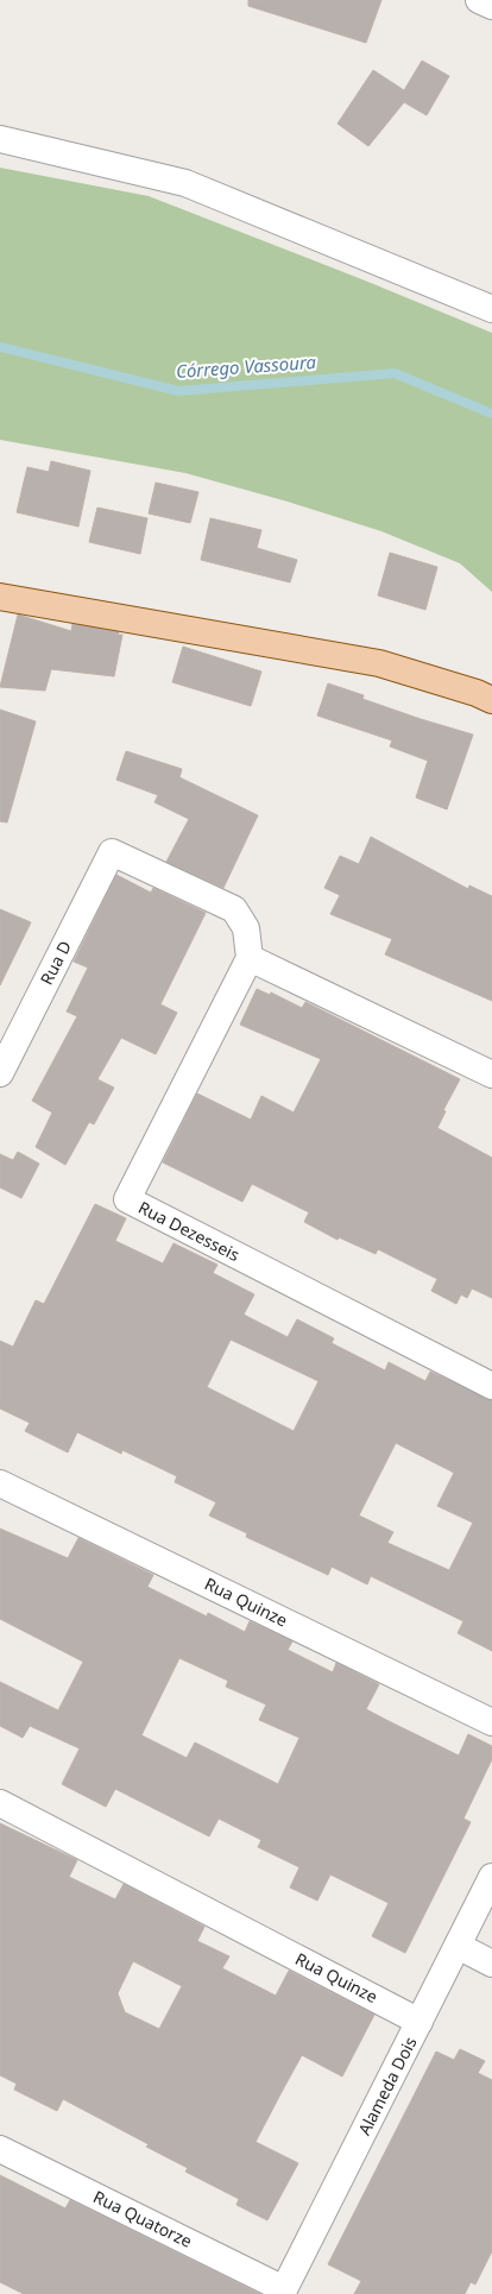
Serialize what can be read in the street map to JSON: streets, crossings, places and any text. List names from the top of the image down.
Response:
{
  "streets": {
    "street": [
      "Rua D",
      "Rua Dezesseis",
      "Rua Quinze",
      "Alameda Dois",
      "Rua Quatorze"
    ]
  },
  "crossings": [
    ["Rua D", "Rua Dezesseis"],
    ["Rua Quinze", "Alameda Dois"],
    ["Alameda Dois", "Rua Quatorze"]
  ],
  "water": ["Córrego Vassoura"]
}
